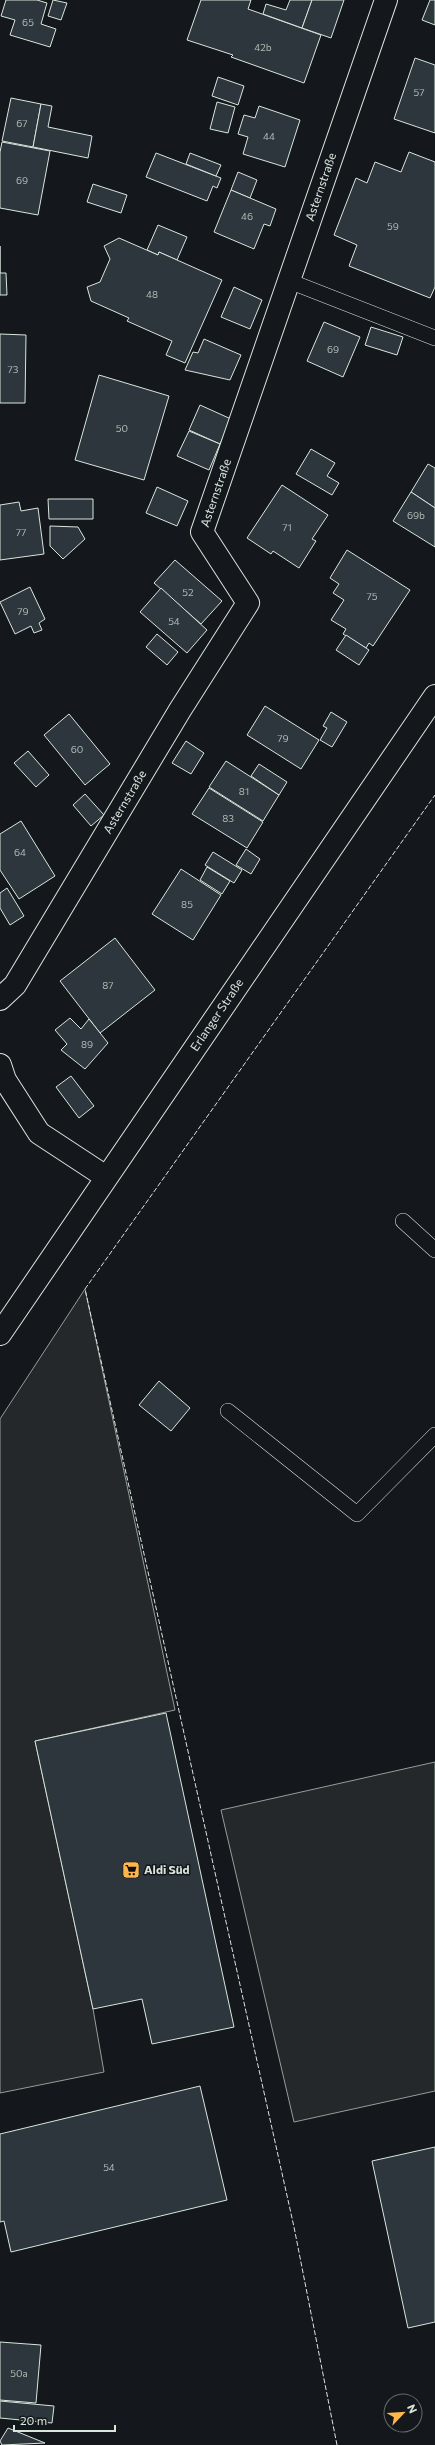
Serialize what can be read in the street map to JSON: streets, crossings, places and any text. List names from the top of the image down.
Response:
{
  "streets": {
    "street": ["Asternstraße", "Erlanger Straße"]
  },
  "places": {
    "supermarket": ["Aldi Süd"]
  },
  "house_numbers": [
    "65",
    "42b",
    "57",
    "67",
    "44",
    "69",
    "46",
    "59",
    "48",
    "69",
    "73",
    "50",
    "69b",
    "71",
    "77",
    "52",
    "75",
    "79",
    "54",
    "79",
    "60",
    "81",
    "83",
    "64",
    "85",
    "87",
    "89",
    "54",
    "50a"
  ],
  "scale_bar": "20 m",
  "north": "top right"
}
